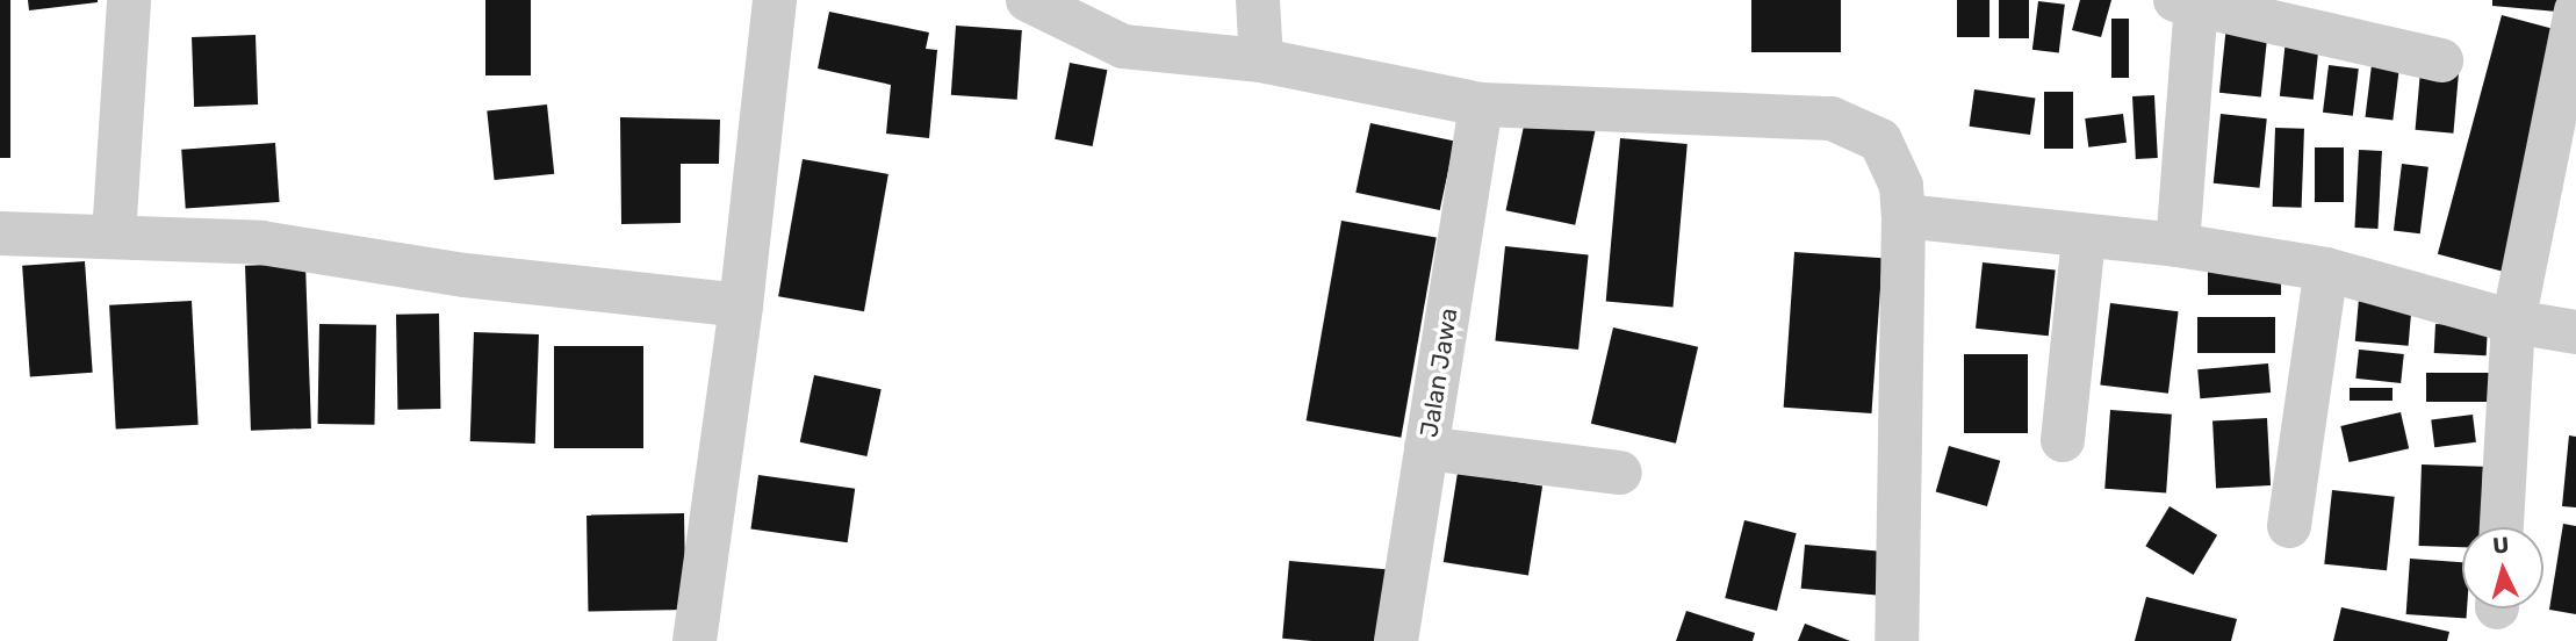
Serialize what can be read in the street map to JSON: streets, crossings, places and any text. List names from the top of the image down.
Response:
{
  "streets": {
    "street": ["Jalan Jawa"]
  },
  "north": "top"
}
